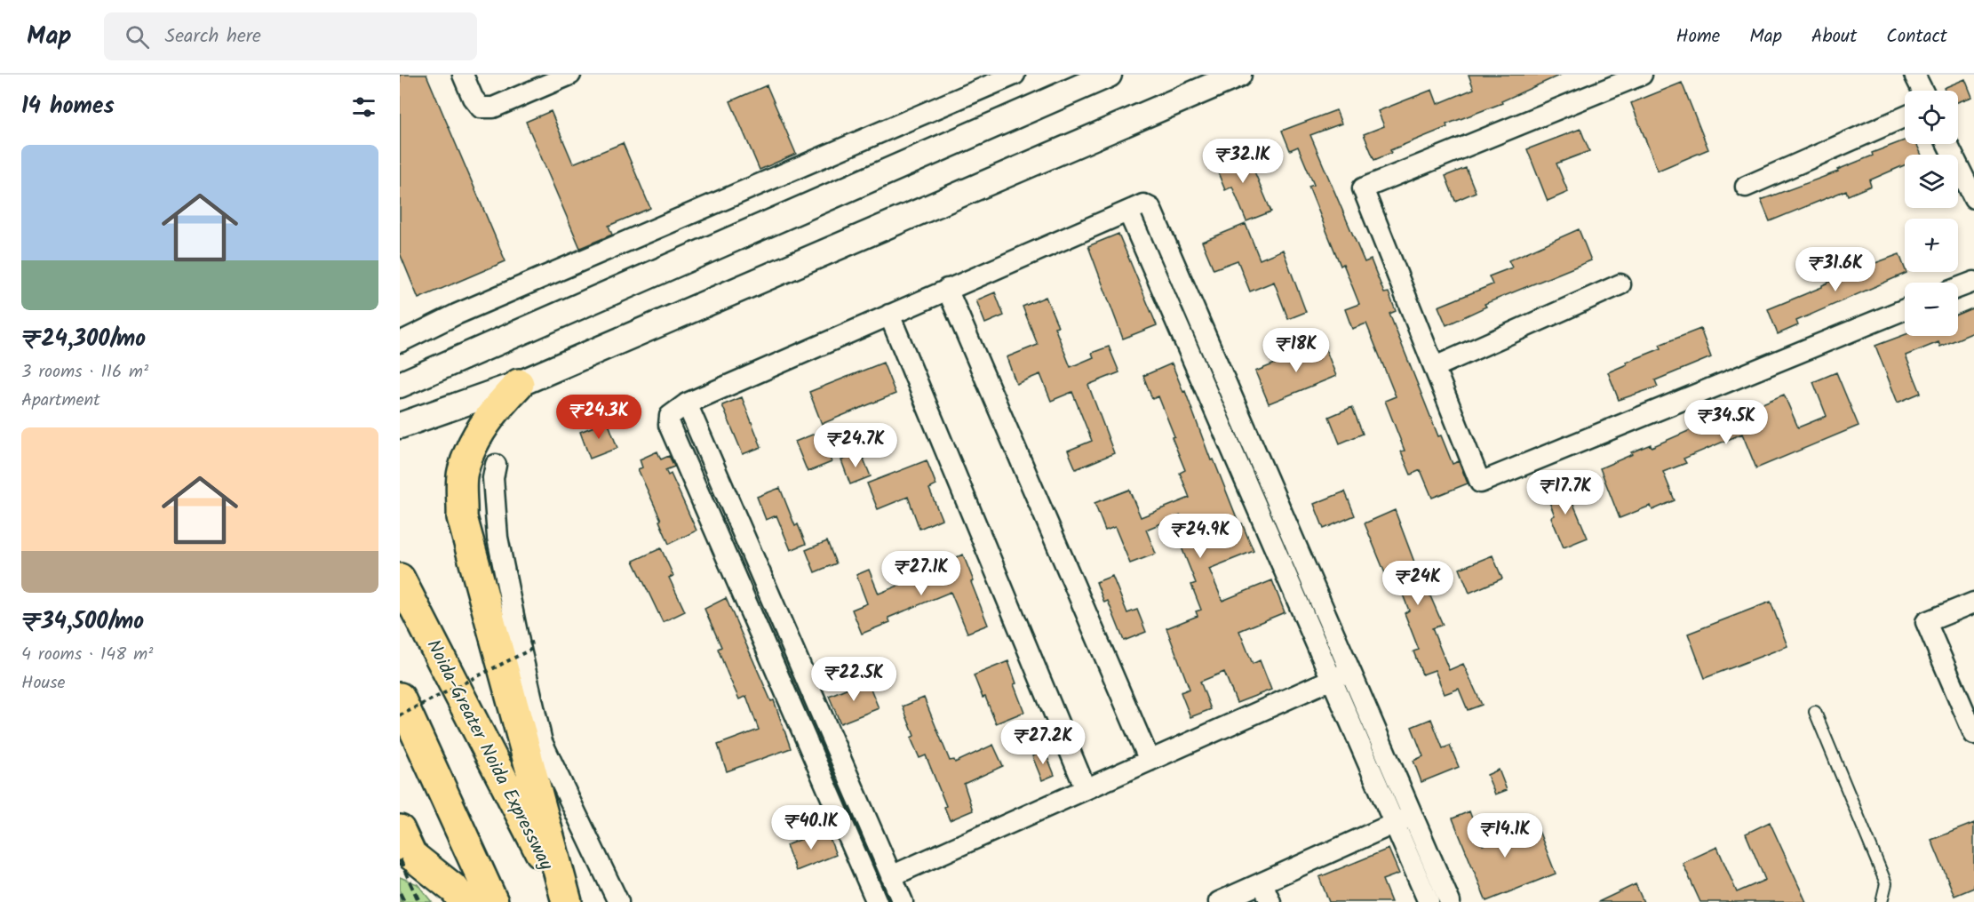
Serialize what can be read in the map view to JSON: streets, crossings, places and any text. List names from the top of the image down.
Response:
{
  "streets": {
    "highway": ["Noida-Greater Noida Expressway"]
  },
  "page": {
    "header": "Map",
    "search": "Search here",
    "nav": [
      "Home",
      "Map",
      "About",
      "Contact"
    ],
    "heading": "14 homes",
    "map_buttons": ["+", "−"],
    "list": [
      {
        "name": "₹24,300/mo",
        "note": "3 rooms · 116 m² · Apartment"
      },
      {
        "name": "₹34,500/mo",
        "note": "4 rooms · 148 m² · House"
      }
    ],
    "price": [
      "₹32.1K",
      "₹31.6K",
      "₹18K",
      "₹24.3K",
      "₹34.5K",
      "₹24.7K",
      "₹17.7K",
      "₹24.9K",
      "₹27.1K",
      "₹24K",
      "₹22.5K",
      "₹27.2K",
      "₹40.1K",
      "₹14.1K"
    ]
  }
}
